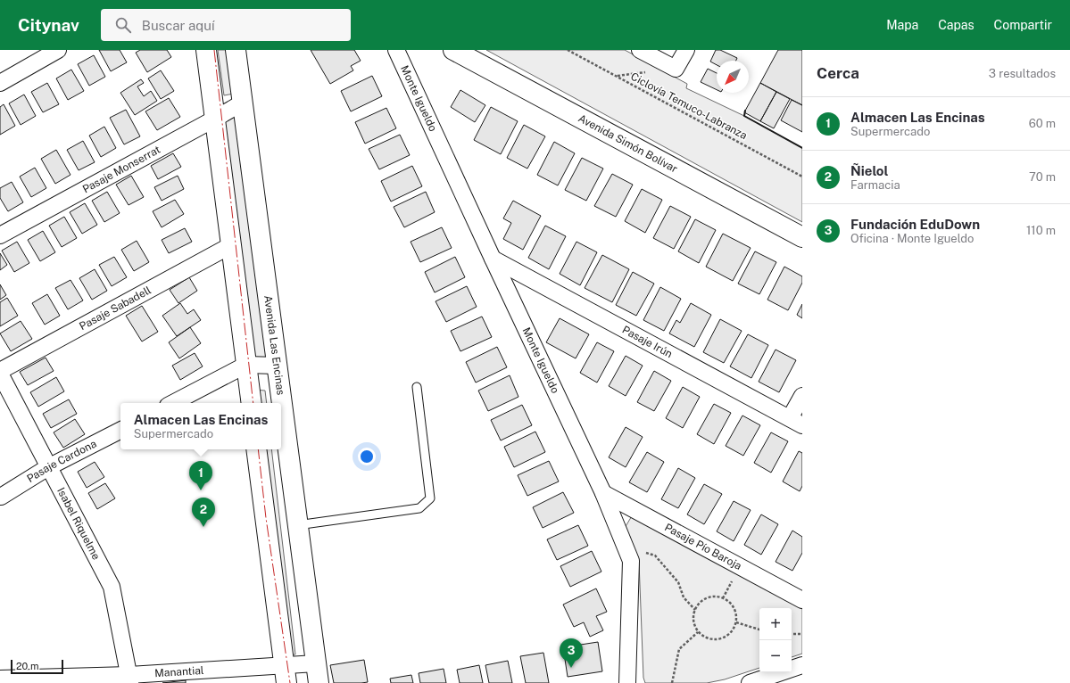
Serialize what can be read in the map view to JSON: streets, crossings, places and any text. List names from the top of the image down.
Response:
{
  "streets": {
    "main road": ["Avenida Simón Bolívar", "Avenida Las Encinas"],
    "street": [
      "Monte Igueldo",
      "Pasaje Monserrat",
      "Pasaje Sabadell",
      "Pasaje Irún",
      "Pasaje Cardona",
      "Isabel Riquelme",
      "Pasaje Pío Baroja",
      "Manantial"
    ],
    "path": ["Ciclovía Temuco-Labranza"]
  },
  "crossings": [
    ["Monte Igueldo", "Pasaje Irún"],
    ["Monte Igueldo", "Pasaje Pío Baroja"],
    ["Pasaje Monserrat", "Avenida Las Encinas"],
    ["Pasaje Sabadell", "Isabel Riquelme"],
    ["Avenida Las Encinas", "Manantial"],
    ["Pasaje Cardona", "Isabel Riquelme"],
    ["Isabel Riquelme", "Manantial"]
  ],
  "scale_bar": "20 m",
  "north": "bottom left",
  "page": {
    "header": "Citynav",
    "search": "Buscar aquí",
    "nav": ["Mapa", "Capas", "Compartir"],
    "heading": ["Cerca", "3 resultados"],
    "list": [
      {
        "mark": "1",
        "name": "Almacen Las Encinas",
        "note": "Supermercado",
        "value": "60 m"
      },
      {
        "mark": "2",
        "name": "Ñielol",
        "note": "Farmacia",
        "value": "70 m"
      },
      {
        "mark": "3",
        "name": "Fundación EduDown",
        "note": "Oficina · Monte Igueldo",
        "value": "110 m"
      }
    ],
    "popup": ["Almacen Las Encinas", "Supermercado"],
    "pins": ["1", "2", "3"],
    "map_buttons": ["+", "−"],
    "scale": "20 m"
  }
}
